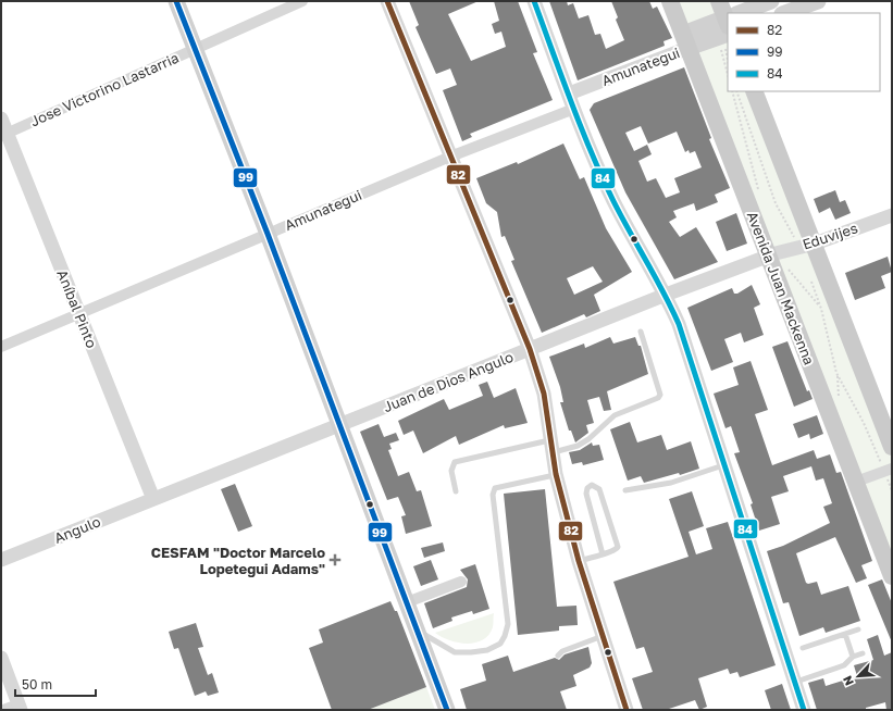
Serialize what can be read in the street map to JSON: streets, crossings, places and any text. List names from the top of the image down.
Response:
{
  "streets": {
    "main road": ["Avenida Juan Mackenna"],
    "street": [
      "Amunategui",
      "Jose Victorino Lastarria",
      "Eduvijes",
      "Aníbal Pinto",
      "Juan de Dios Angulo",
      "Angulo"
    ]
  },
  "crossings": [
    ["Amunategui", "Avenida Juan Mackenna"],
    ["Amunategui", "Aníbal Pinto"],
    ["Jose Victorino Lastarria", "Aníbal Pinto"],
    ["Eduvijes", "Avenida Juan Mackenna"],
    ["Eduvijes", "Juan de Dios Angulo"],
    ["Avenida Juan Mackenna", "Juan de Dios Angulo"],
    ["Aníbal Pinto", "Juan de Dios Angulo"],
    ["Aníbal Pinto", "Angulo"],
    ["Juan de Dios Angulo", "Angulo"]
  ],
  "places": {
    "health": ["CESFAM \"Doctor Marcelo Lopetegui Adams\""]
  },
  "lines": ["transit line 82", "transit line 99", "transit line 84"],
  "legend": ["82", "99", "84"],
  "scale_bar": "50 m",
  "north": "bottom left"
}
